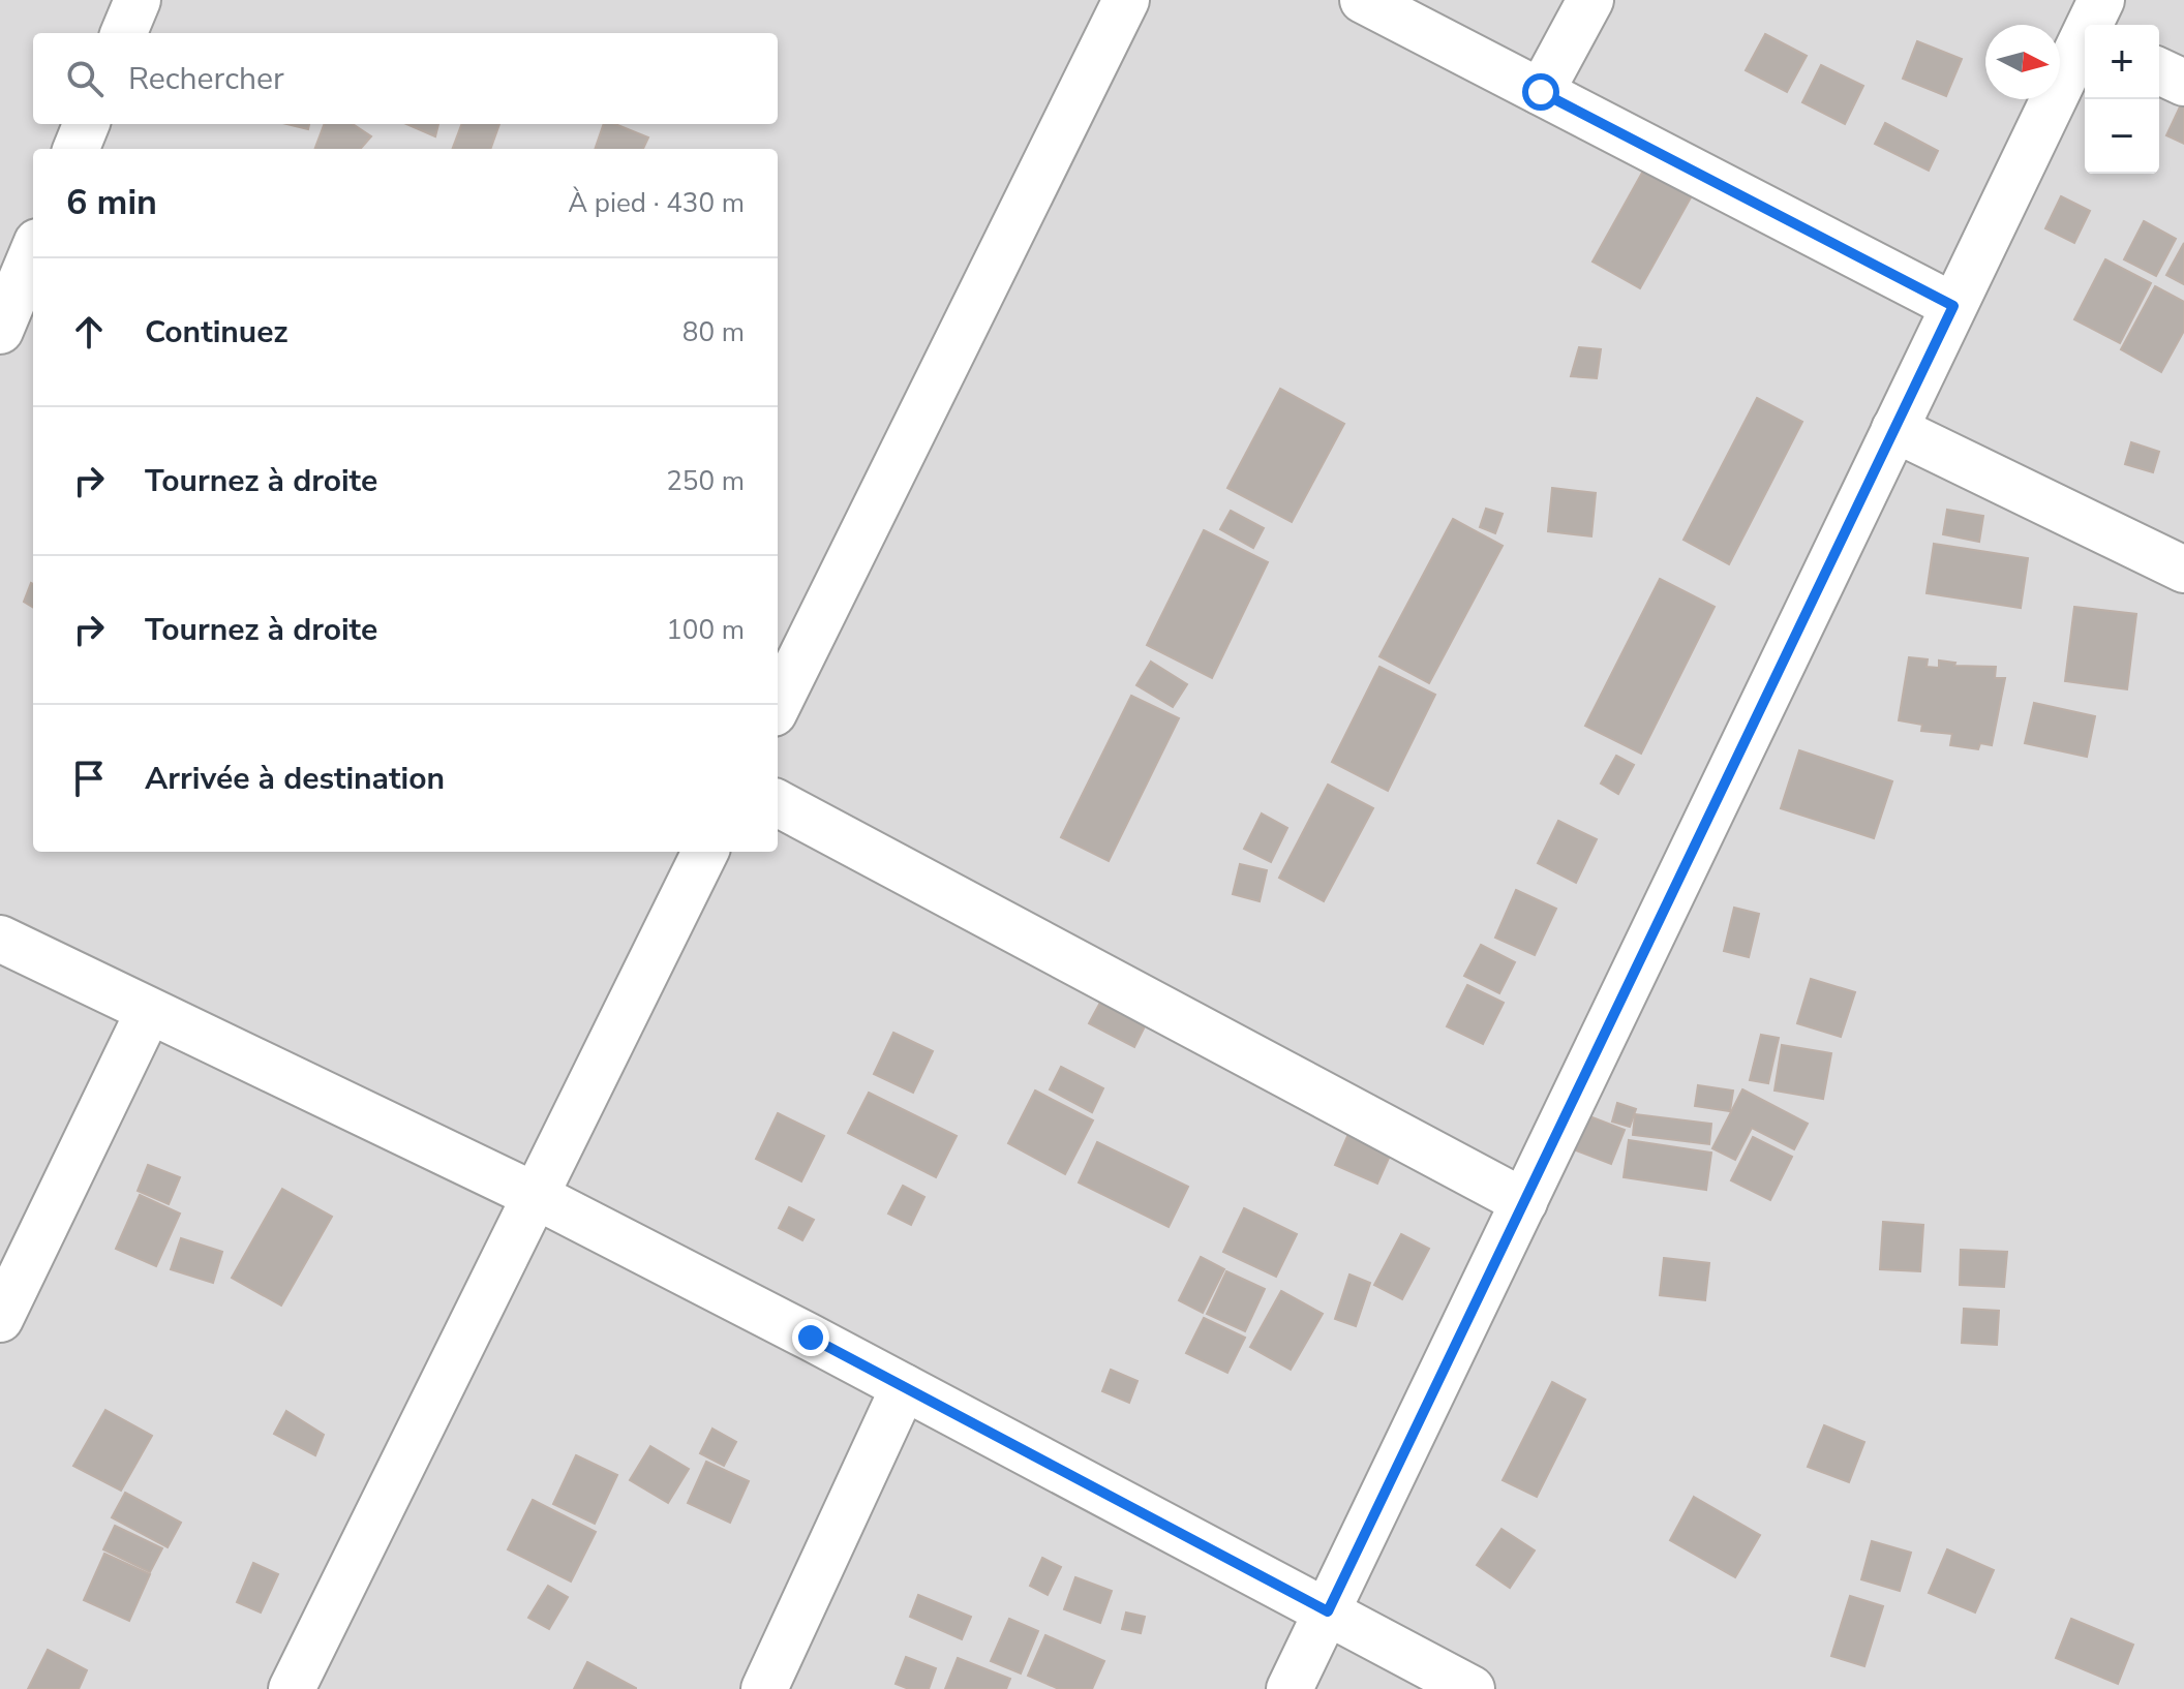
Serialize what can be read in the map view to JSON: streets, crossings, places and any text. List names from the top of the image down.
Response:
{
  "north": "right",
  "page": {
    "map_buttons": ["+", "−"],
    "search": "Rechercher",
    "heading": ["6 min", "À pied · 430 m"],
    "list": [
      ["Continuez", "80 m"],
      ["Tournez à droite", "250 m"],
      ["Tournez à droite", "100 m"],
      "Arrivée à destination"
    ]
  }
}
